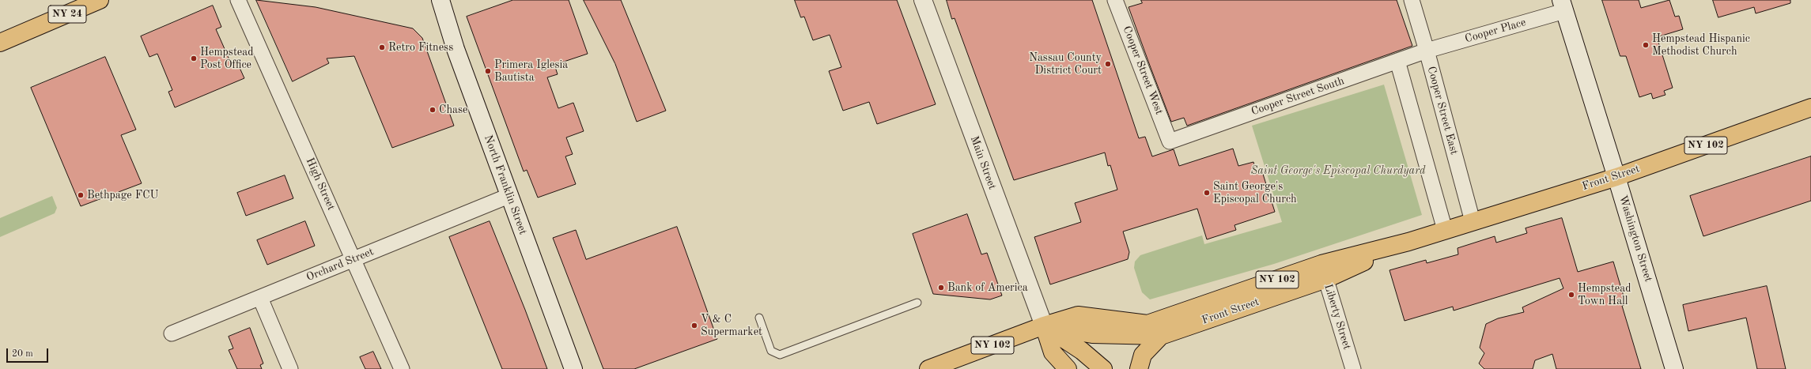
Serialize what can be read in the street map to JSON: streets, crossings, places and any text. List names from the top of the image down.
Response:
{
  "streets": {
    "main road": [
      "NY 24",
      "NY 102",
      "Main Street",
      "Front Street",
      "North Franklin Street",
      "Washington Street"
    ],
    "street": [
      "Cooper Place",
      "Cooper Street West",
      "Cooper Street South",
      "Cooper Street East",
      "High Street",
      "Orchard Street",
      "Liberty Street"
    ]
  },
  "crossings": [
    ["Cooper Place", "Cooper Street South"],
    ["Cooper Place", "Cooper Street East"],
    ["Cooper Place", "Washington Street"],
    ["Cooper Street West", "Cooper Street South"],
    ["Cooper Street South", "Cooper Street East"],
    ["Cooper Street East", "Front Street"],
    ["Main Street", "Front Street"],
    ["Front Street", "Washington Street"],
    ["Front Street", "Liberty Street"],
    ["High Street", "Orchard Street"],
    ["North Franklin Street", "Orchard Street"]
  ],
  "parks": ["Saint George's Episcopal Churdyard"],
  "places": [
    "Hempstead Hispanic Methodist Church",
    "Retro Fitness",
    "Hempstead Post Office",
    "Nassau County District Court",
    "Primera Iglesia Bautista",
    "Chase",
    "Saint George's Episcopal Church",
    "Bethpage FCU",
    "Bank of America",
    "Hempstead Town Hall",
    "V & C Supermarket"
  ],
  "scale_bar": "20 m"
}
